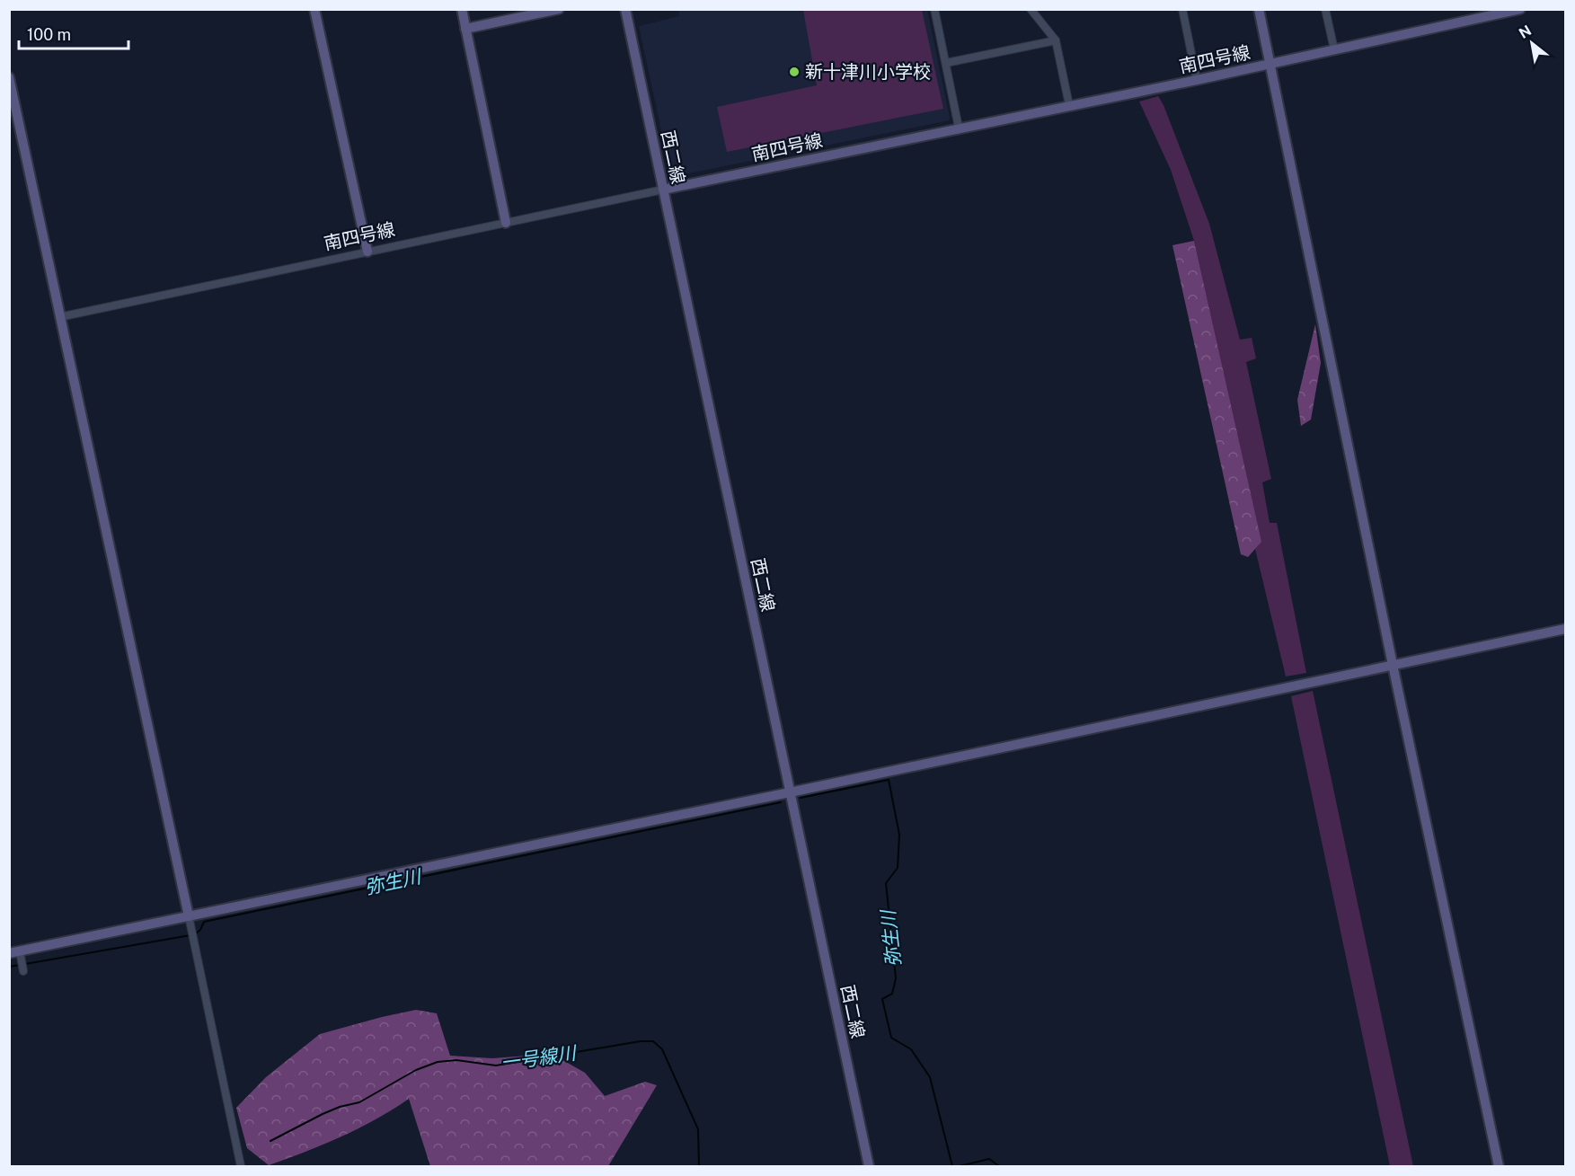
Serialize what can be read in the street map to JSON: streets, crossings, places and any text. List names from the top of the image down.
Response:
{
  "streets": {
    "street": ["南四号線", "西二線"]
  },
  "crossings": [
    ["南四号線", "西二線"]
  ],
  "water": ["弥生川", "一号線川"],
  "places": ["新十津川小学校"],
  "scale_bar": "100 m",
  "north": "top left"
}
